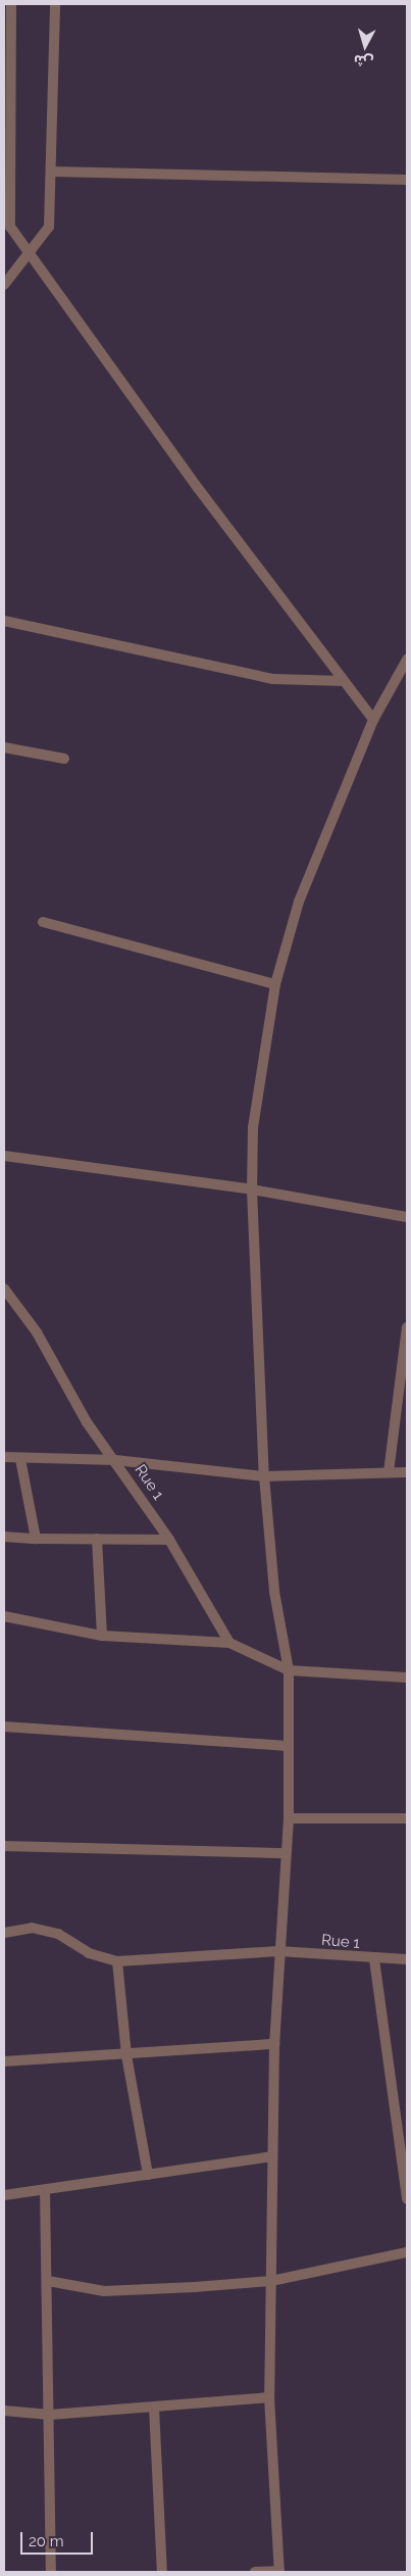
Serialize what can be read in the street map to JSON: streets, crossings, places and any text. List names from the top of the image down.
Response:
{
  "streets": {
    "street": ["Rue 1"]
  },
  "scale_bar": "20 m",
  "north": "bottom"
}
